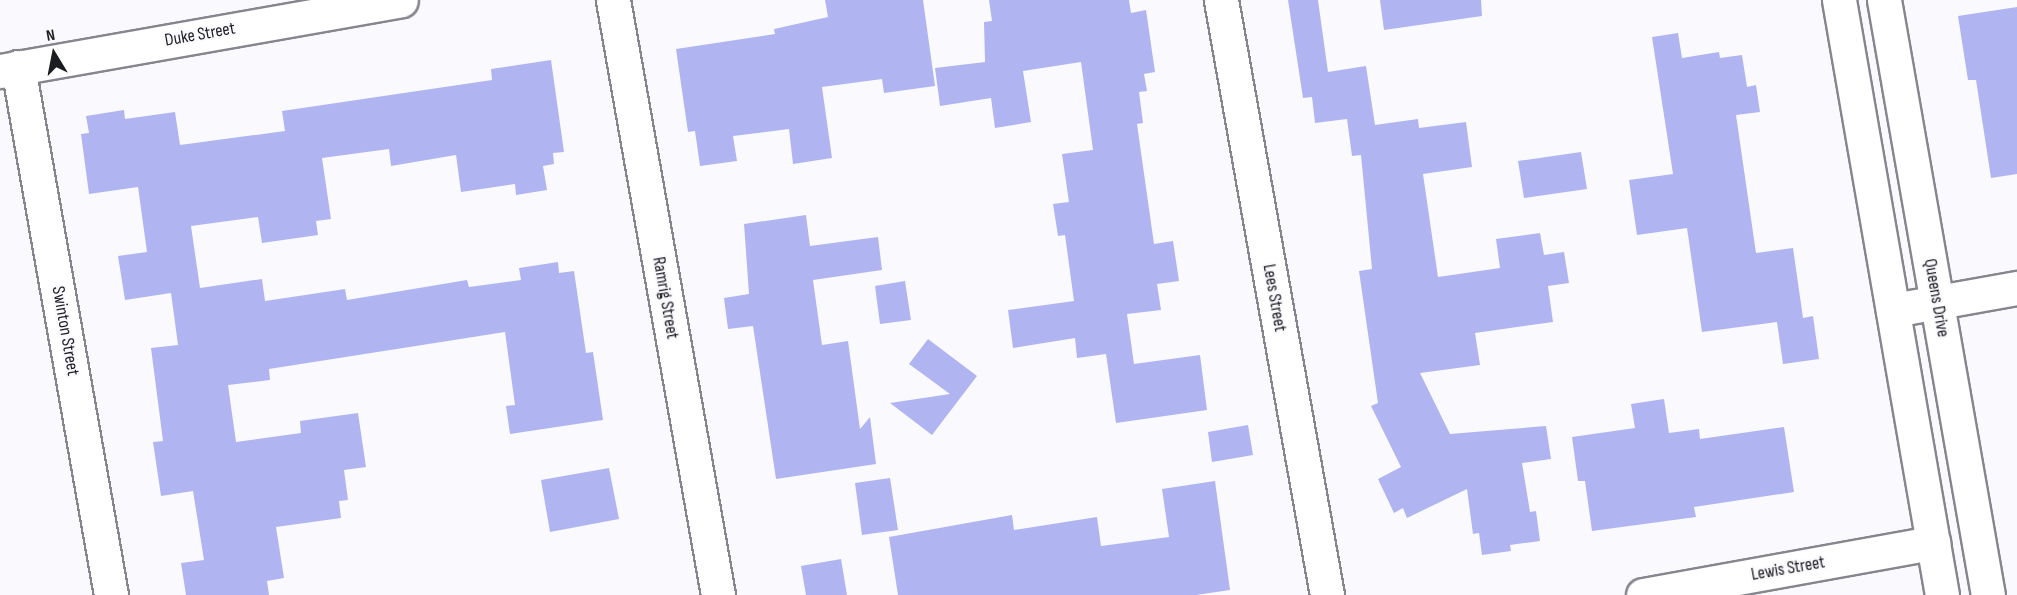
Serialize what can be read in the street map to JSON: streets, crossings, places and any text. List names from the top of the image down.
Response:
{
  "streets": {
    "street": [
      "Duke Street",
      "Ramrig Street",
      "Lees Street",
      "Queens Drive",
      "Swinton Street",
      "Lewis Street"
    ]
  },
  "crossings": [
    ["Duke Street", "Swinton Street"]
  ],
  "north": "top"
}
